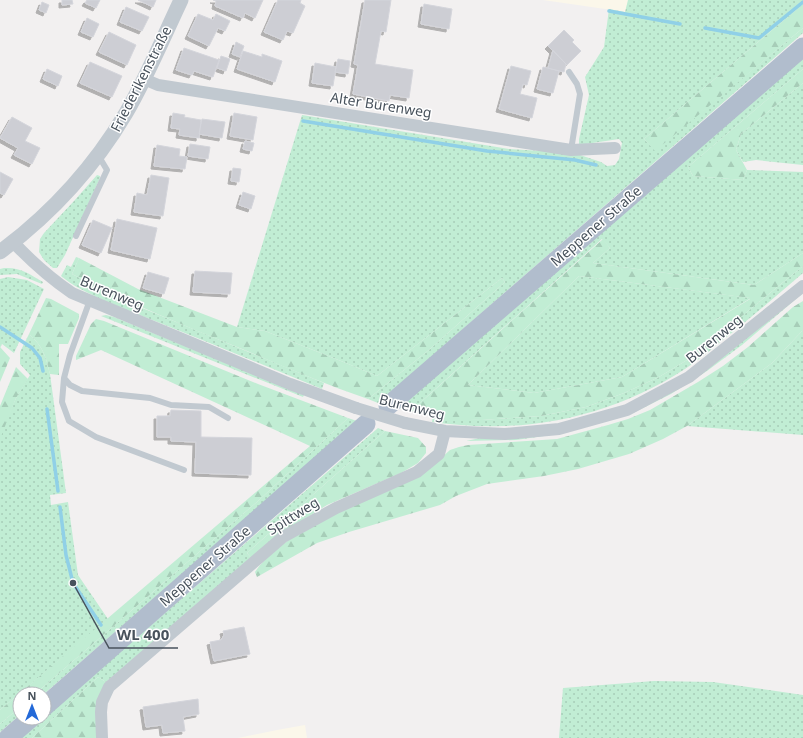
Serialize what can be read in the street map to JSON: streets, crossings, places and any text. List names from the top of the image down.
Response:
{
  "streets": {
    "main road": ["Meppener Straße"],
    "street": [
      "Friederikenstraße",
      "Alter Burenweg",
      "Burenweg",
      "Spittweg"
    ]
  },
  "crossings": [
    ["Friederikenstraße", "Alter Burenweg"],
    ["Friederikenstraße", "Burenweg"],
    ["Burenweg", "Spittweg"]
  ],
  "places": ["WL 400"],
  "north": "top"
}
